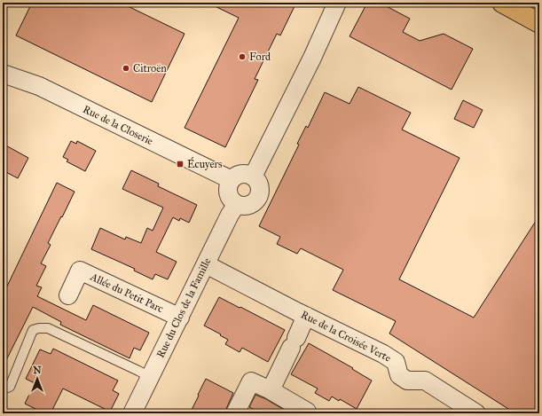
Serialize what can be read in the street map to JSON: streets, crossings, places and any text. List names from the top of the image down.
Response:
{
  "streets": {
    "street": [
      "Rue de la Closerie",
      "Allée du Petit Parc",
      "Rue du Clos de la Famille",
      "Rue de la Croisée Verte"
    ]
  },
  "crossings": [
    ["Rue de la Closerie", "Rue du Clos de la Famille"],
    ["Allée du Petit Parc", "Rue du Clos de la Famille"],
    ["Rue du Clos de la Famille", "Rue de la Croisée Verte"]
  ],
  "places": {
    "other": ["Ford", "Citroën"],
    "transit": ["Écuyers"]
  },
  "north": "top"
}
